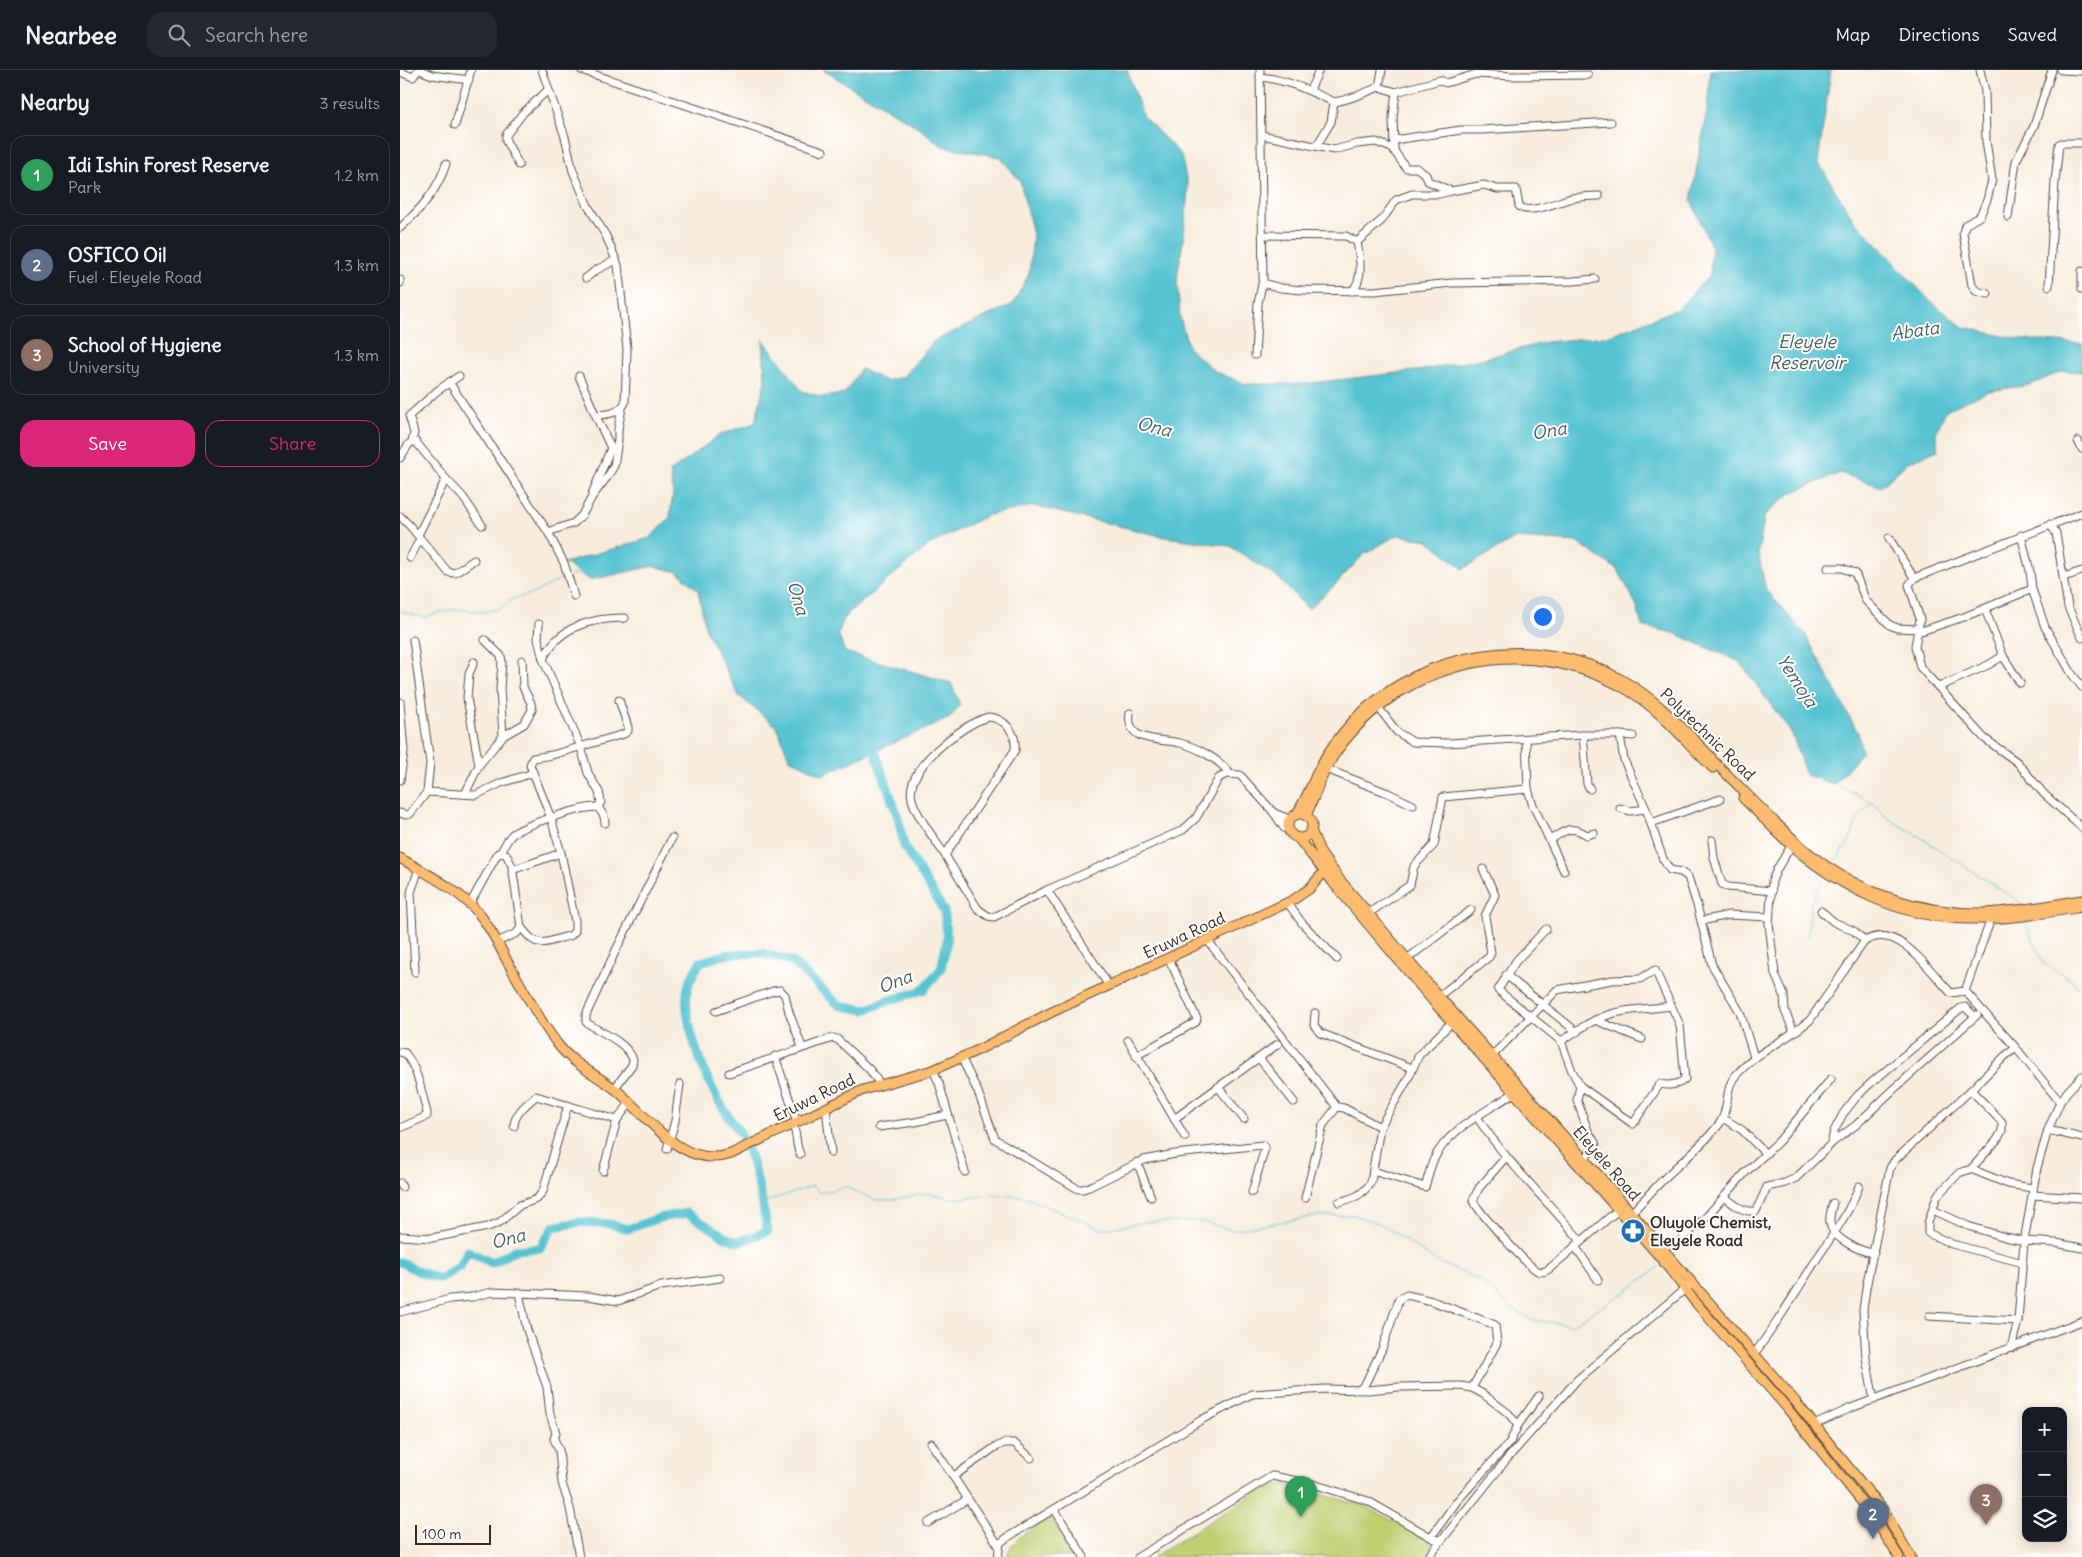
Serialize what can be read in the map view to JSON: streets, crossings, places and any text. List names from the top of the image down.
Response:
{
  "streets": {
    "main road": ["Polytechnic Road", "Eruwa Road", "Eleyele Road"]
  },
  "crossings": [
    ["Eruwa Road", "Eleyele Road"]
  ],
  "water": [
    "Abata",
    "Eleyele Reservoir",
    "Ona",
    "Yemoja"
  ],
  "places": {
    "pharmacy": ["Oluyole Chemist, Eleyele Road"]
  },
  "scale_bar": "100 m",
  "page": {
    "header": "Nearbee",
    "search": "Search here",
    "nav": ["Map", "Directions", "Saved"],
    "heading": ["Nearby", "3 results"],
    "list": [
      {
        "mark": "1",
        "name": "Idi Ishin Forest Reserve",
        "note": "Park",
        "value": "1.2 km"
      },
      {
        "mark": "2",
        "name": "OSFICO Oil",
        "note": "Fuel · Eleyele Road",
        "value": "1.3 km"
      },
      {
        "mark": "3",
        "name": "School of Hygiene",
        "note": "University",
        "value": "1.3 km"
      }
    ],
    "buttons": ["Save", "Share"],
    "map_buttons": ["+", "−"],
    "pins": ["1", "3", "2"],
    "scale": "100 m"
  }
}
